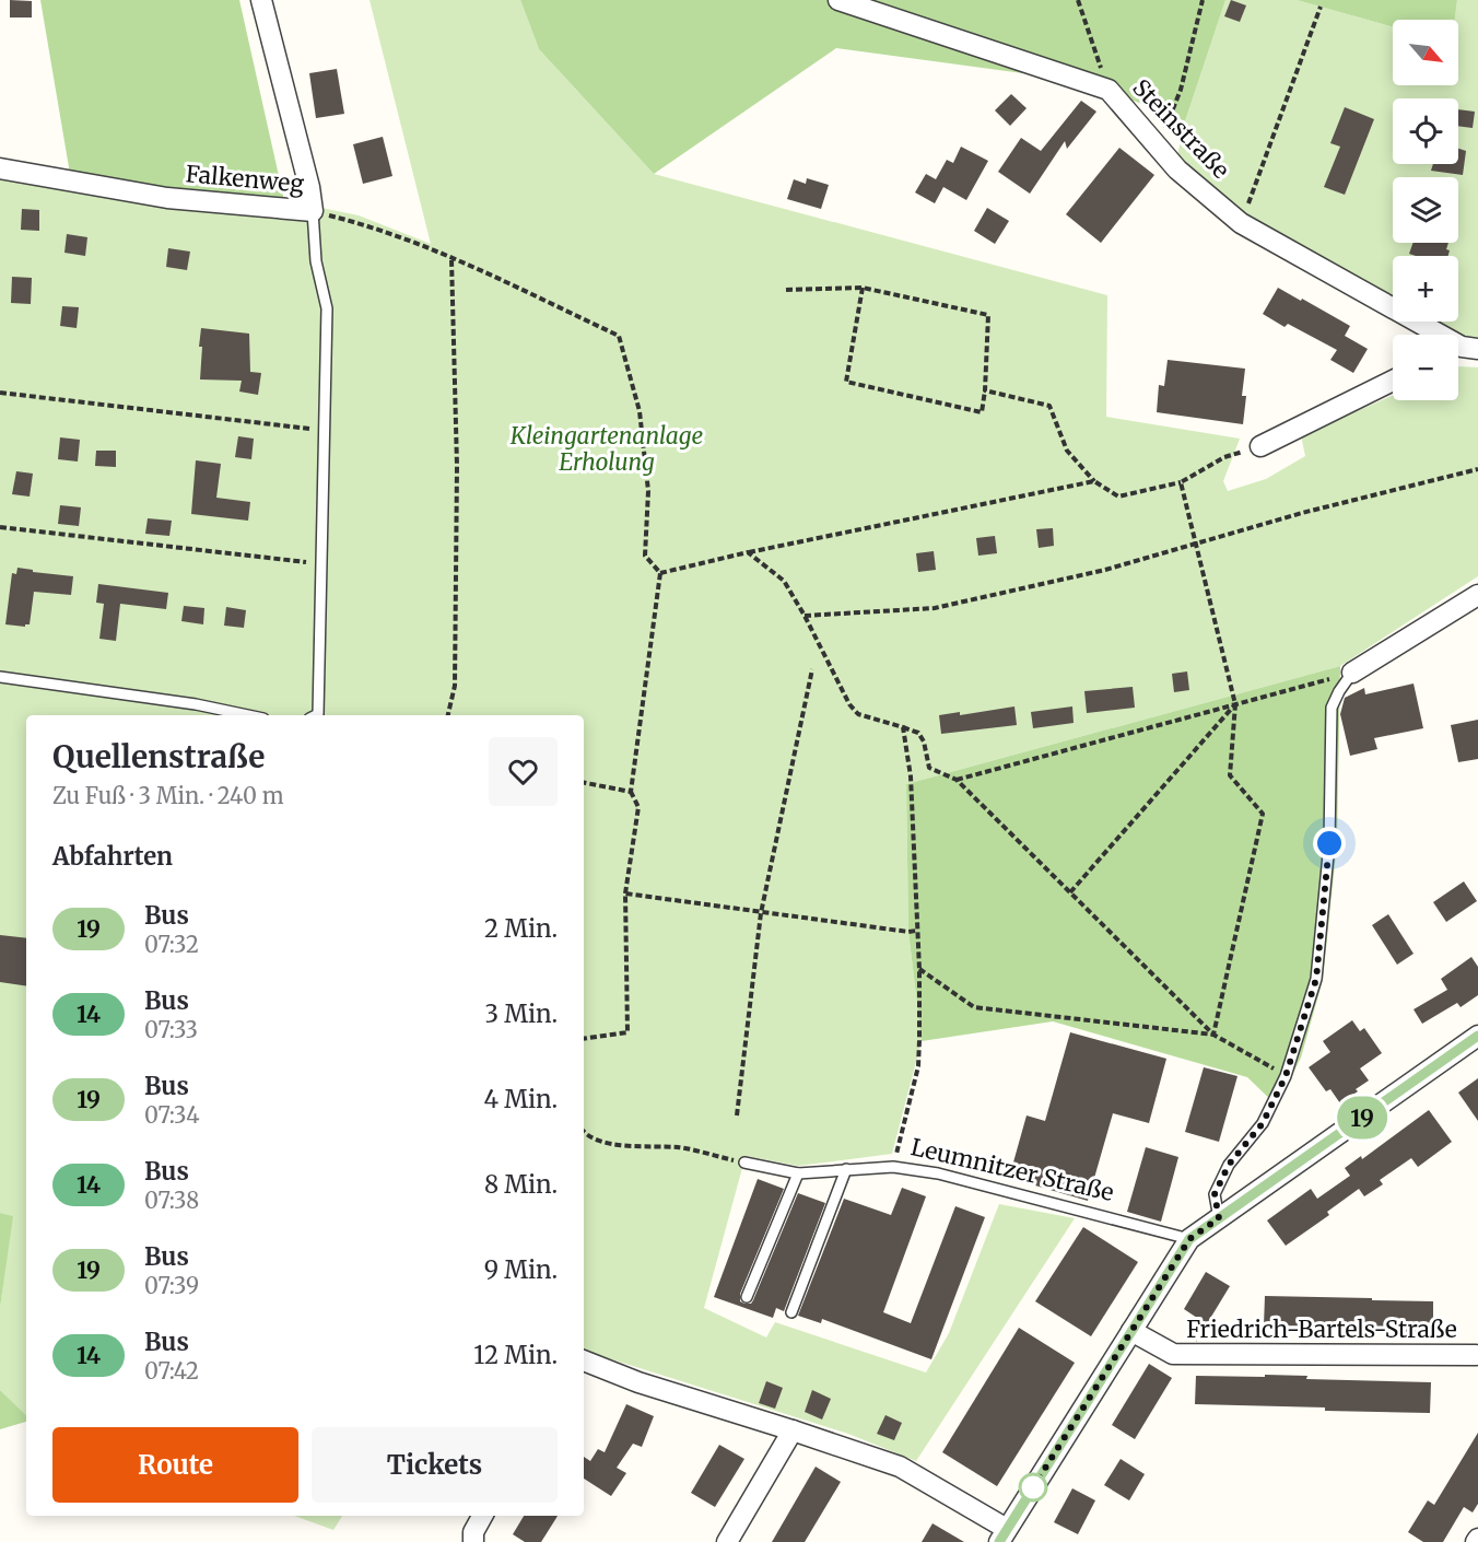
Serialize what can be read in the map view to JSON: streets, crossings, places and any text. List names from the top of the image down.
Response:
{
  "streets": {
    "street": ["Steinstraße", "Falkenweg", "Friedrich-Bartels-Straße"],
    "lane": ["Leumnitzer Straße"]
  },
  "parks": ["Kleingartenanlage Erholung"],
  "lines": ["bus line 19"],
  "north": "bottom right",
  "page": {
    "on_map": "19",
    "map_buttons": ["+", "−"],
    "heading": [
      ["Quellenstraße", "Zu Fuß · 3 Min. · 240 m"],
      "Abfahrten"
    ],
    "list": [
      {
        "mark": "19",
        "name": "Bus",
        "note": "07:32",
        "value": "2 Min."
      },
      {
        "mark": "14",
        "name": "Bus",
        "note": "07:33",
        "value": "3 Min."
      },
      {
        "mark": "19",
        "name": "Bus",
        "note": "07:34",
        "value": "4 Min."
      },
      {
        "mark": "14",
        "name": "Bus",
        "note": "07:38",
        "value": "8 Min."
      },
      {
        "mark": "19",
        "name": "Bus",
        "note": "07:39",
        "value": "9 Min."
      },
      {
        "mark": "14",
        "name": "Bus",
        "note": "07:42",
        "value": "12 Min."
      }
    ],
    "buttons": ["Route", "Tickets"]
  }
}
